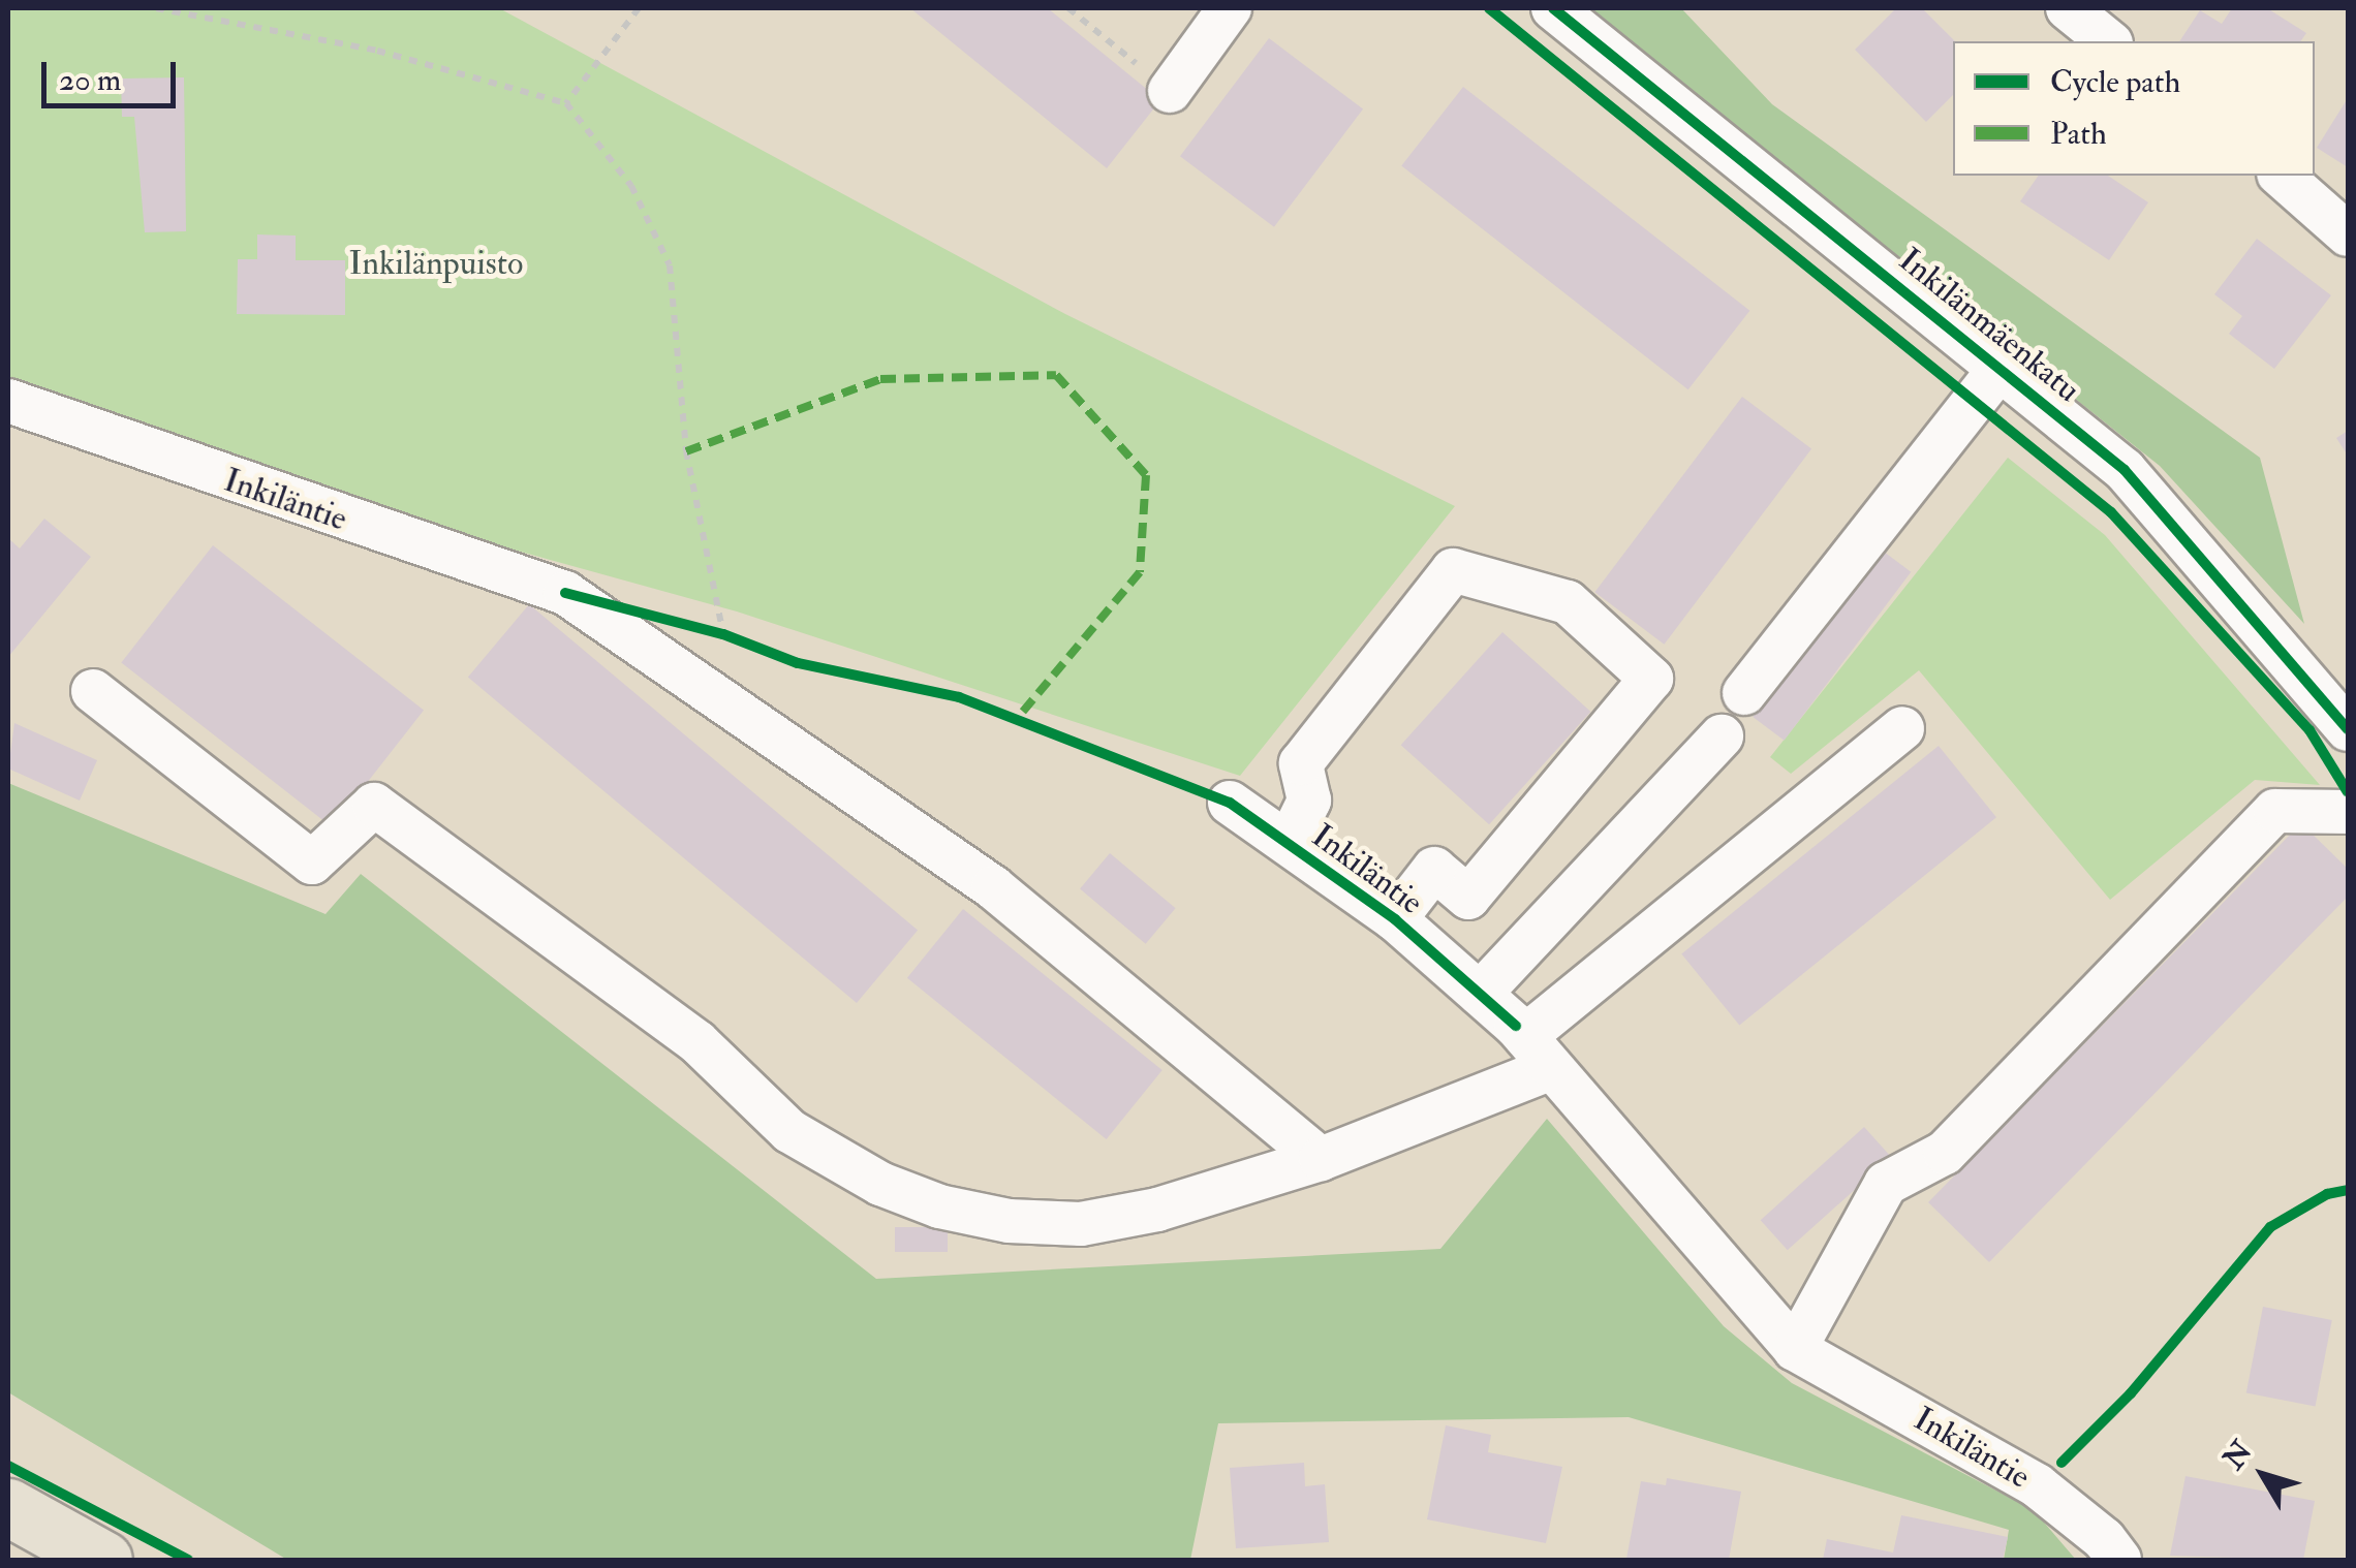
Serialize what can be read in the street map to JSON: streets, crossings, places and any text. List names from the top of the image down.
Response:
{
  "streets": {
    "street": ["Inkilänmäenkatu", "Inkiläntie"]
  },
  "parks": ["Inkilänpuisto"],
  "legend": ["Cycle path", "Path"],
  "scale_bar": "20 m",
  "north": "top left"
}
